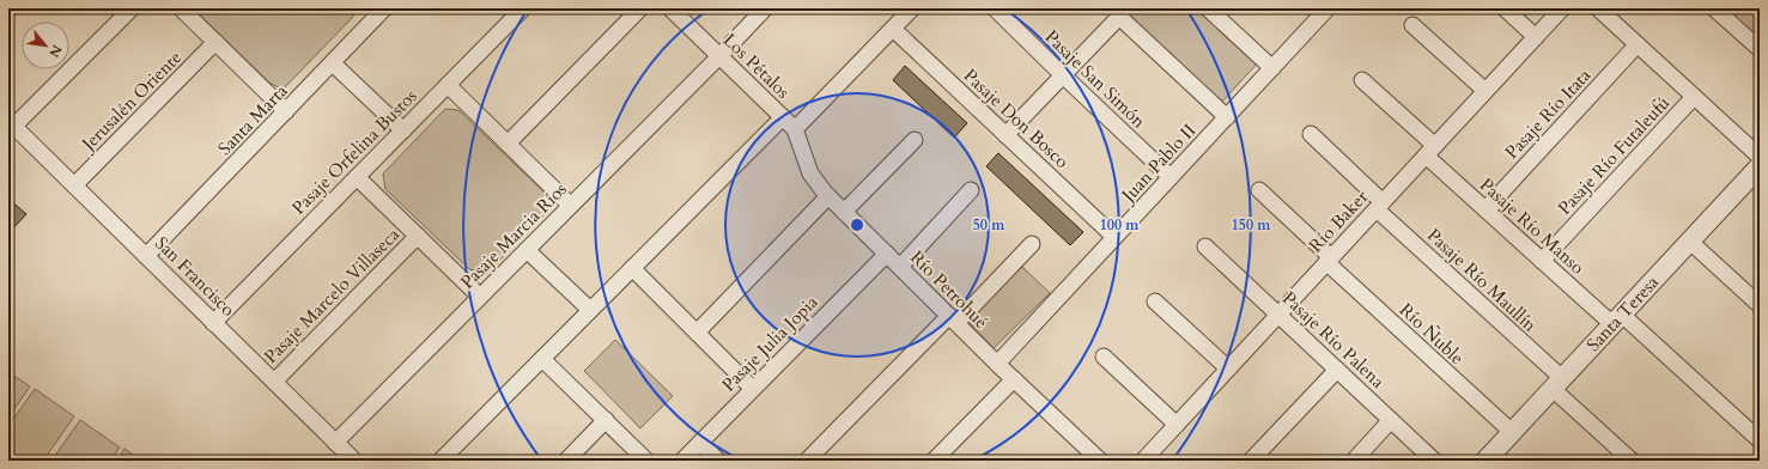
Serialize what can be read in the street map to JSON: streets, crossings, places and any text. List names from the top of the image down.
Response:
{
  "streets": {
    "street": [
      "Los Pétalos",
      "Pasaje San Simón",
      "Jerusalén Oriente",
      "Pasaje Río Itata",
      "Pasaje Don Bosco",
      "Santa Marta",
      "Pasaje Orfelina Bustos",
      "Pasaje Río Futaleufú",
      "Juan Pablo II",
      "Río Baker",
      "Pasaje Río Manso",
      "Pasaje Marcia Ríos",
      "San Francisco",
      "Pasaje Río Maullín",
      "Río Petrohué",
      "Pasaje Marcelo Villaseca",
      "Santa Teresa",
      "Río Ñuble",
      "Pasaje Río Palena",
      "Pasaje Julia Jopia"
    ]
  },
  "crossings": [
    ["Los Pétalos", "Pasaje Marcia Ríos"],
    ["Los Pétalos", "Río Petrohué"],
    ["Pasaje San Simón", "Juan Pablo II"],
    ["Jerusalén Oriente", "San Francisco"],
    ["Pasaje Río Itata", "Pasaje Río Manso"],
    ["Pasaje Don Bosco", "Juan Pablo II"],
    ["Santa Marta", "San Francisco"],
    ["Pasaje Orfelina Bustos", "San Francisco"],
    ["Pasaje Río Futaleufú", "Pasaje Río Manso"],
    ["Juan Pablo II", "Río Petrohué"],
    ["Río Baker", "Pasaje Río Manso"],
    ["Río Baker", "Pasaje Río Maullín"],
    ["Río Baker", "Río Ñuble"],
    ["Río Baker", "Pasaje Río Palena"],
    ["Pasaje Río Manso", "Santa Teresa"],
    ["Pasaje Marcia Ríos", "San Francisco"],
    ["San Francisco", "Pasaje Marcelo Villaseca"],
    ["Pasaje Río Maullín", "Santa Teresa"],
    ["Río Petrohué", "Pasaje Julia Jopia"],
    ["Santa Teresa", "Río Ñuble"]
  ],
  "north": "bottom right",
  "rings": ["50 m", "100 m", "150 m"]
}
